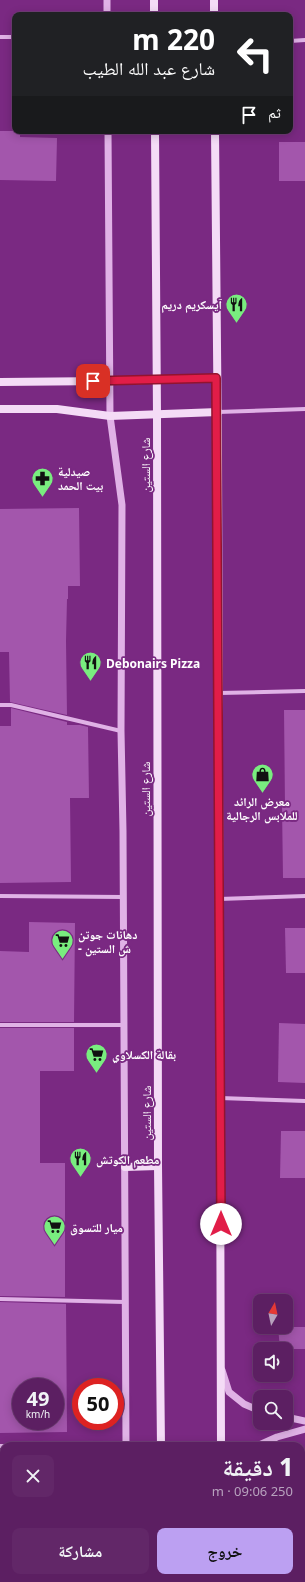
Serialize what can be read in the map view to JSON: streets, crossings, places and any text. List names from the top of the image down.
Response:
{
  "streets": {
    "main road": ["شارع الستين"]
  },
  "places": {
    "restaurant": ["آيسكريم دريم", "Debonairs Pizza", "مطعم الكوتش"],
    "pharmacy": ["صيدلية بيت الحمد"],
    "shop": ["معرض الرائد للملابس الرجالية"],
    "supermarket": ["دهانات جوتن - ش الستين", "بقالة الكسلاوي", "ميار للتسوق"]
  },
  "north": "top",
  "page": {
    "turn": ["220 m", "شارع عبد الله الطيب"],
    "then": "ثم",
    "speed": "49 km/h",
    "limit": "50",
    "heading": ["1 دقيقة", "250 m · 09:06"],
    "buttons": ["خروج", "مشاركة"]
  }
}
